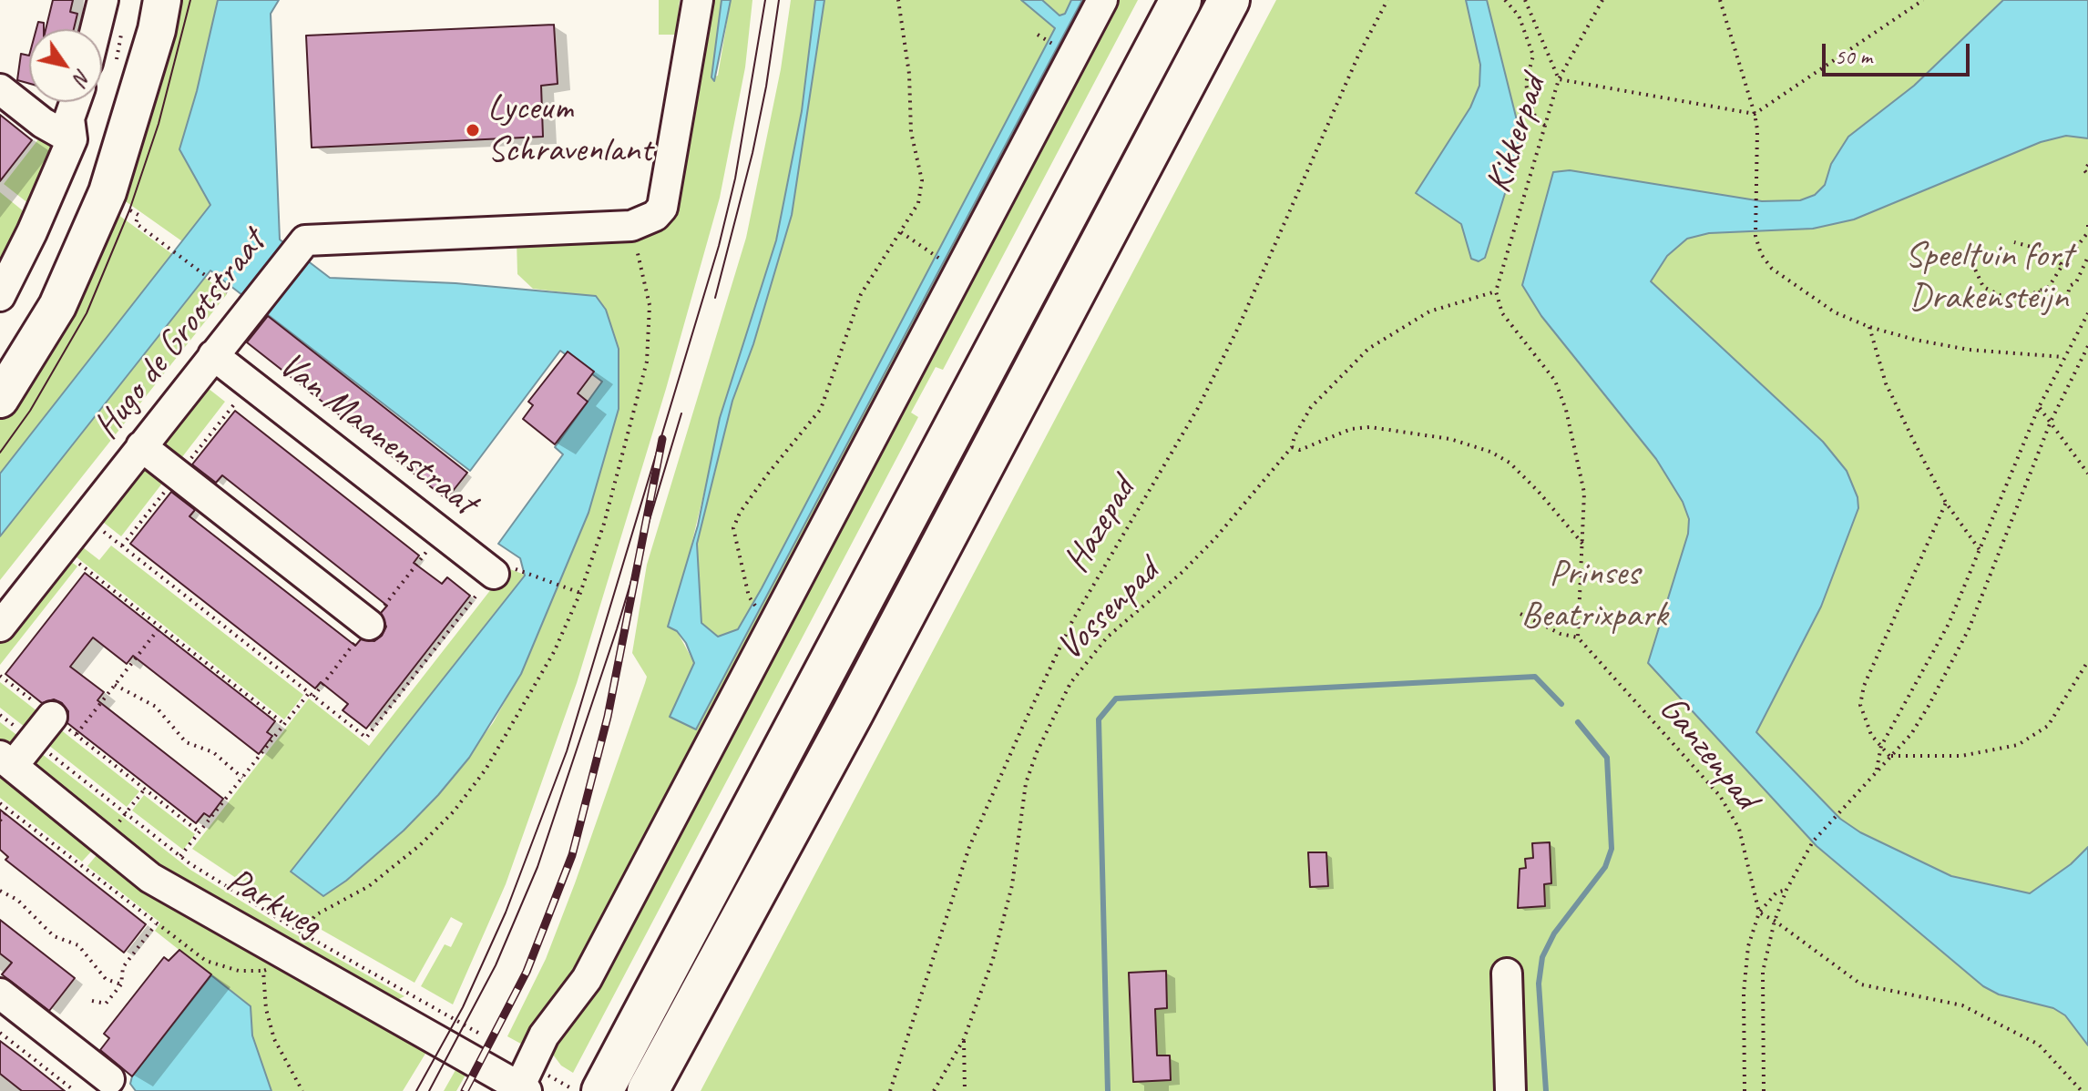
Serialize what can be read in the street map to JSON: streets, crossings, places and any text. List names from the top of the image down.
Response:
{
  "streets": {
    "street": ["Hugo de Grootstraat", "Van Maanenstraat", "Parkweg"],
    "path": [
      "Kikkerpad",
      "Hazepad",
      "Vossenpad",
      "Ganzenpad"
    ]
  },
  "crossings": [
    ["Kikkerpad", "Vossenpad"],
    ["Hugo de Grootstraat", "Van Maanenstraat"]
  ],
  "parks": ["Speeltuin fort Drakensteijn", "Prinses Beatrixpark"],
  "places": ["Lyceum Schravenlant"],
  "scale_bar": "50 m",
  "north": "bottom right"
}
